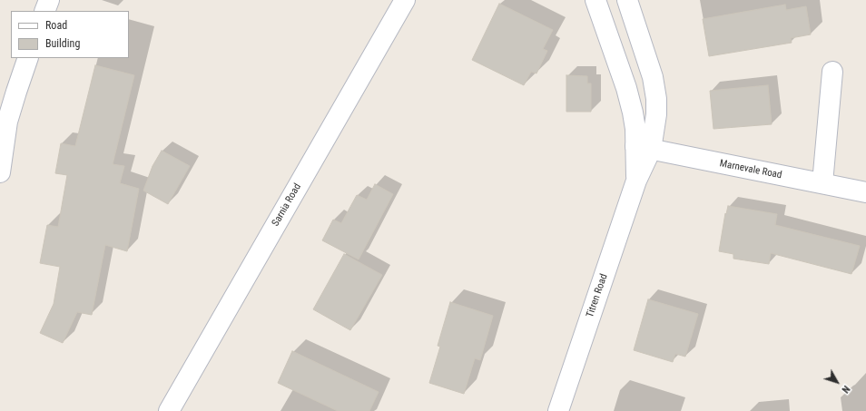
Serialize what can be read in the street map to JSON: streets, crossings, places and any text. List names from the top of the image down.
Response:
{
  "streets": {
    "street": ["Marnevale Road", "Sarnia Road", "Titren Road"]
  },
  "crossings": [
    ["Marnevale Road", "Titren Road"]
  ],
  "legend": ["Road", "Building"],
  "north": "bottom right"
}
